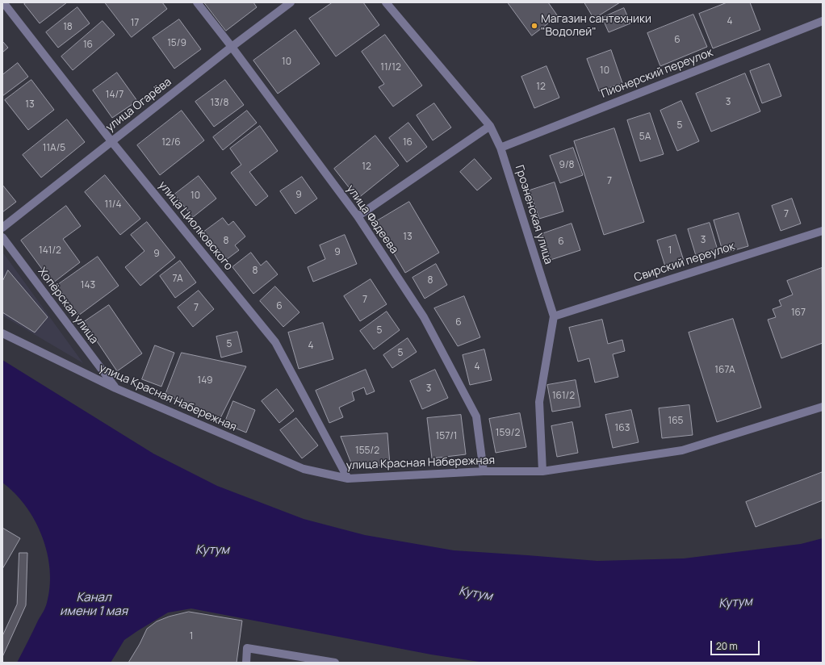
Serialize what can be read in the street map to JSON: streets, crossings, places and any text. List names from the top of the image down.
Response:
{
  "streets": {
    "street": [
      "Пионерский переулок",
      "улица Огарёва",
      "Грозненская улица",
      "улица Фадеева",
      "улица Циолковского",
      "Свирский переулок",
      "Хопёрская улица",
      "улица Красная Набережная"
    ]
  },
  "crossings": [
    ["Пионерский переулок", "Грозненская улица"],
    ["улица Огарёва", "улица Фадеева"],
    ["улица Огарёва", "улица Циолковского"],
    ["Грозненская улица", "Свирский переулок"],
    ["Грозненская улица", "улица Красная Набережная"],
    ["улица Фадеева", "улица Красная Набережная"],
    ["улица Циолковского", "улица Красная Набережная"],
    ["Хопёрская улица", "улица Красная Набережная"]
  ],
  "water": ["Кутум", "Канал имени 1 мая"],
  "places": ["Магазин сантехники \"Водолей\""],
  "house_numbers": [
    "4",
    "17",
    "18",
    "6",
    "15/9",
    "16",
    "10",
    "11/12",
    "10",
    "12",
    "14/7",
    "3",
    "13/8",
    "13",
    "5",
    "5А",
    "12/6",
    "16",
    "11А/5",
    "9/8",
    "12",
    "7",
    "9",
    "10",
    "11/4",
    "7",
    "13",
    "3",
    "8",
    "6",
    "141/2",
    "1",
    "9",
    "9",
    "8",
    "7А",
    "8",
    "143",
    "7",
    "6",
    "7",
    "167",
    "6",
    "5",
    "5",
    "4",
    "5",
    "4",
    "167А",
    "149",
    "3",
    "161/2",
    "165",
    "163",
    "159/2",
    "157/1",
    "155/2",
    "1"
  ],
  "scale_bar": "20 m"
}
